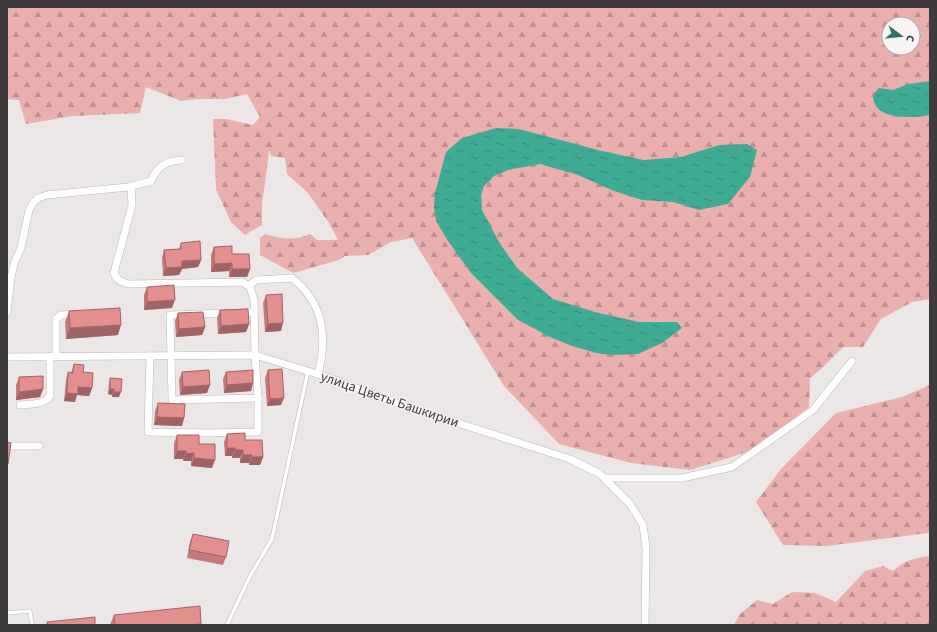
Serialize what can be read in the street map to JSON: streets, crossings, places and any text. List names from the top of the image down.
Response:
{
  "streets": {
    "street": ["улица Цветы Башкирии"]
  },
  "north": "right"
}
